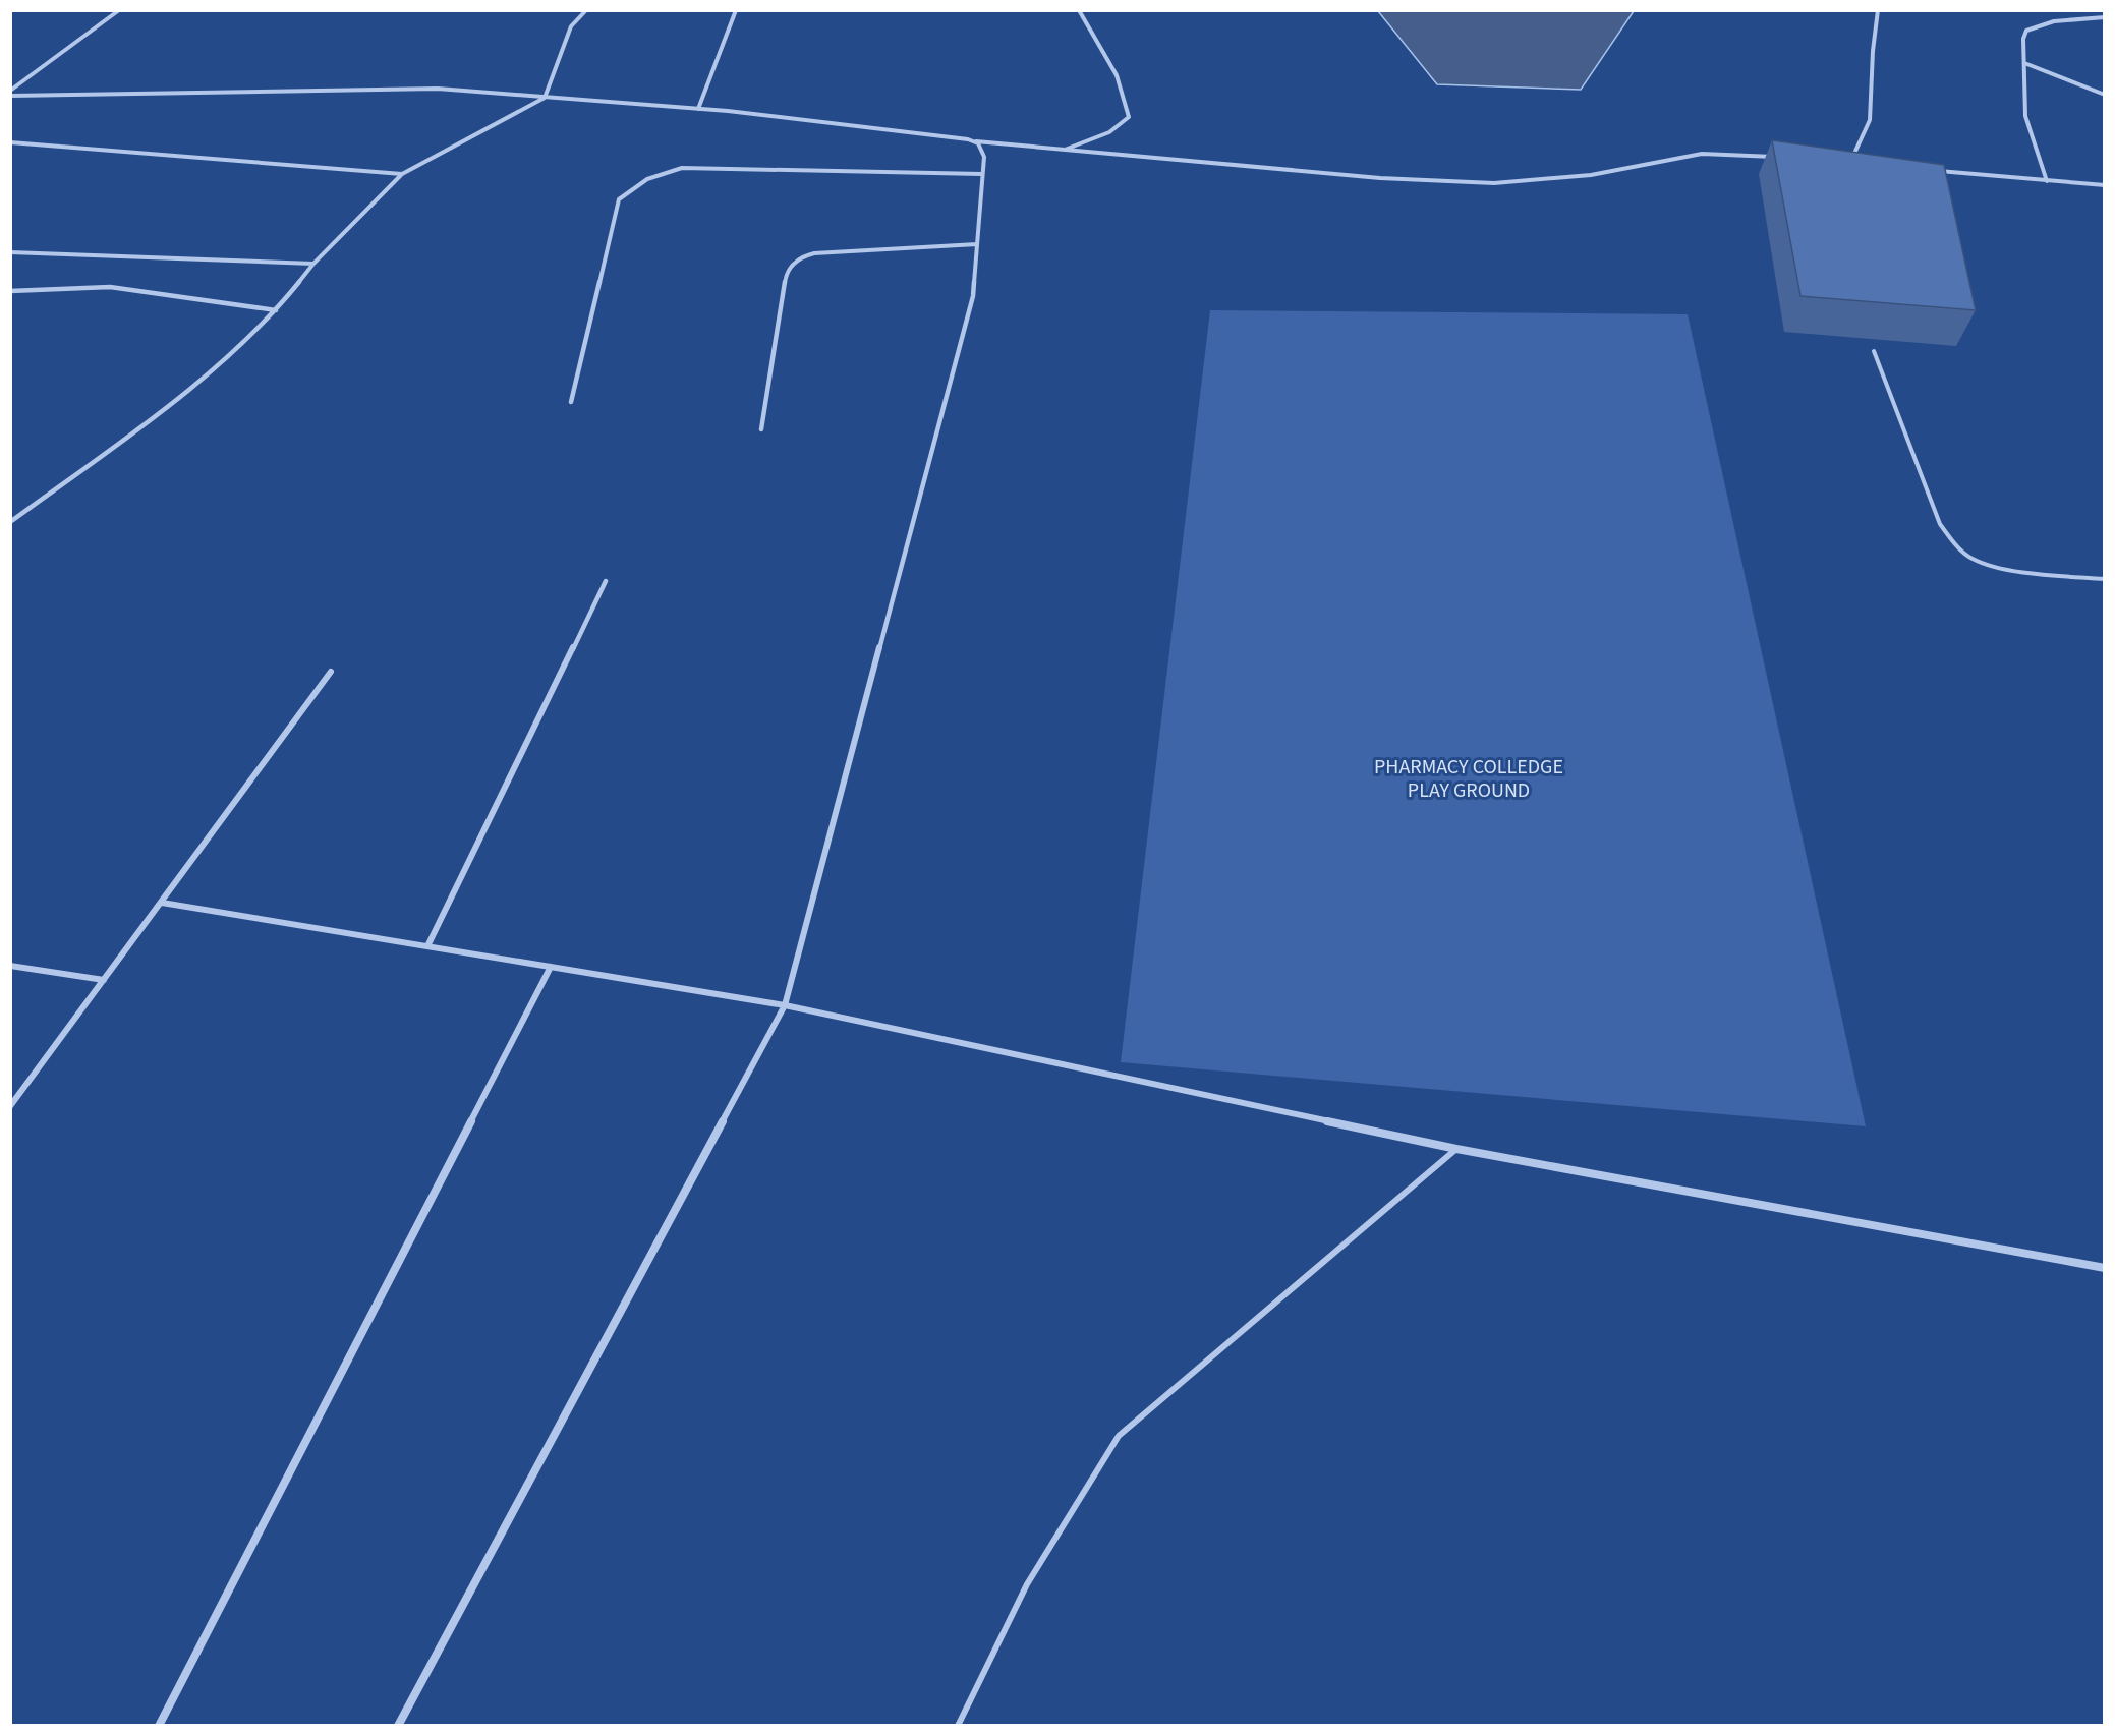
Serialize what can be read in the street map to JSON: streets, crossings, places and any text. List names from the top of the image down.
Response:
{
  "parks": ["PHARMACY COLLEDGE PLAY GROUND"]
}
